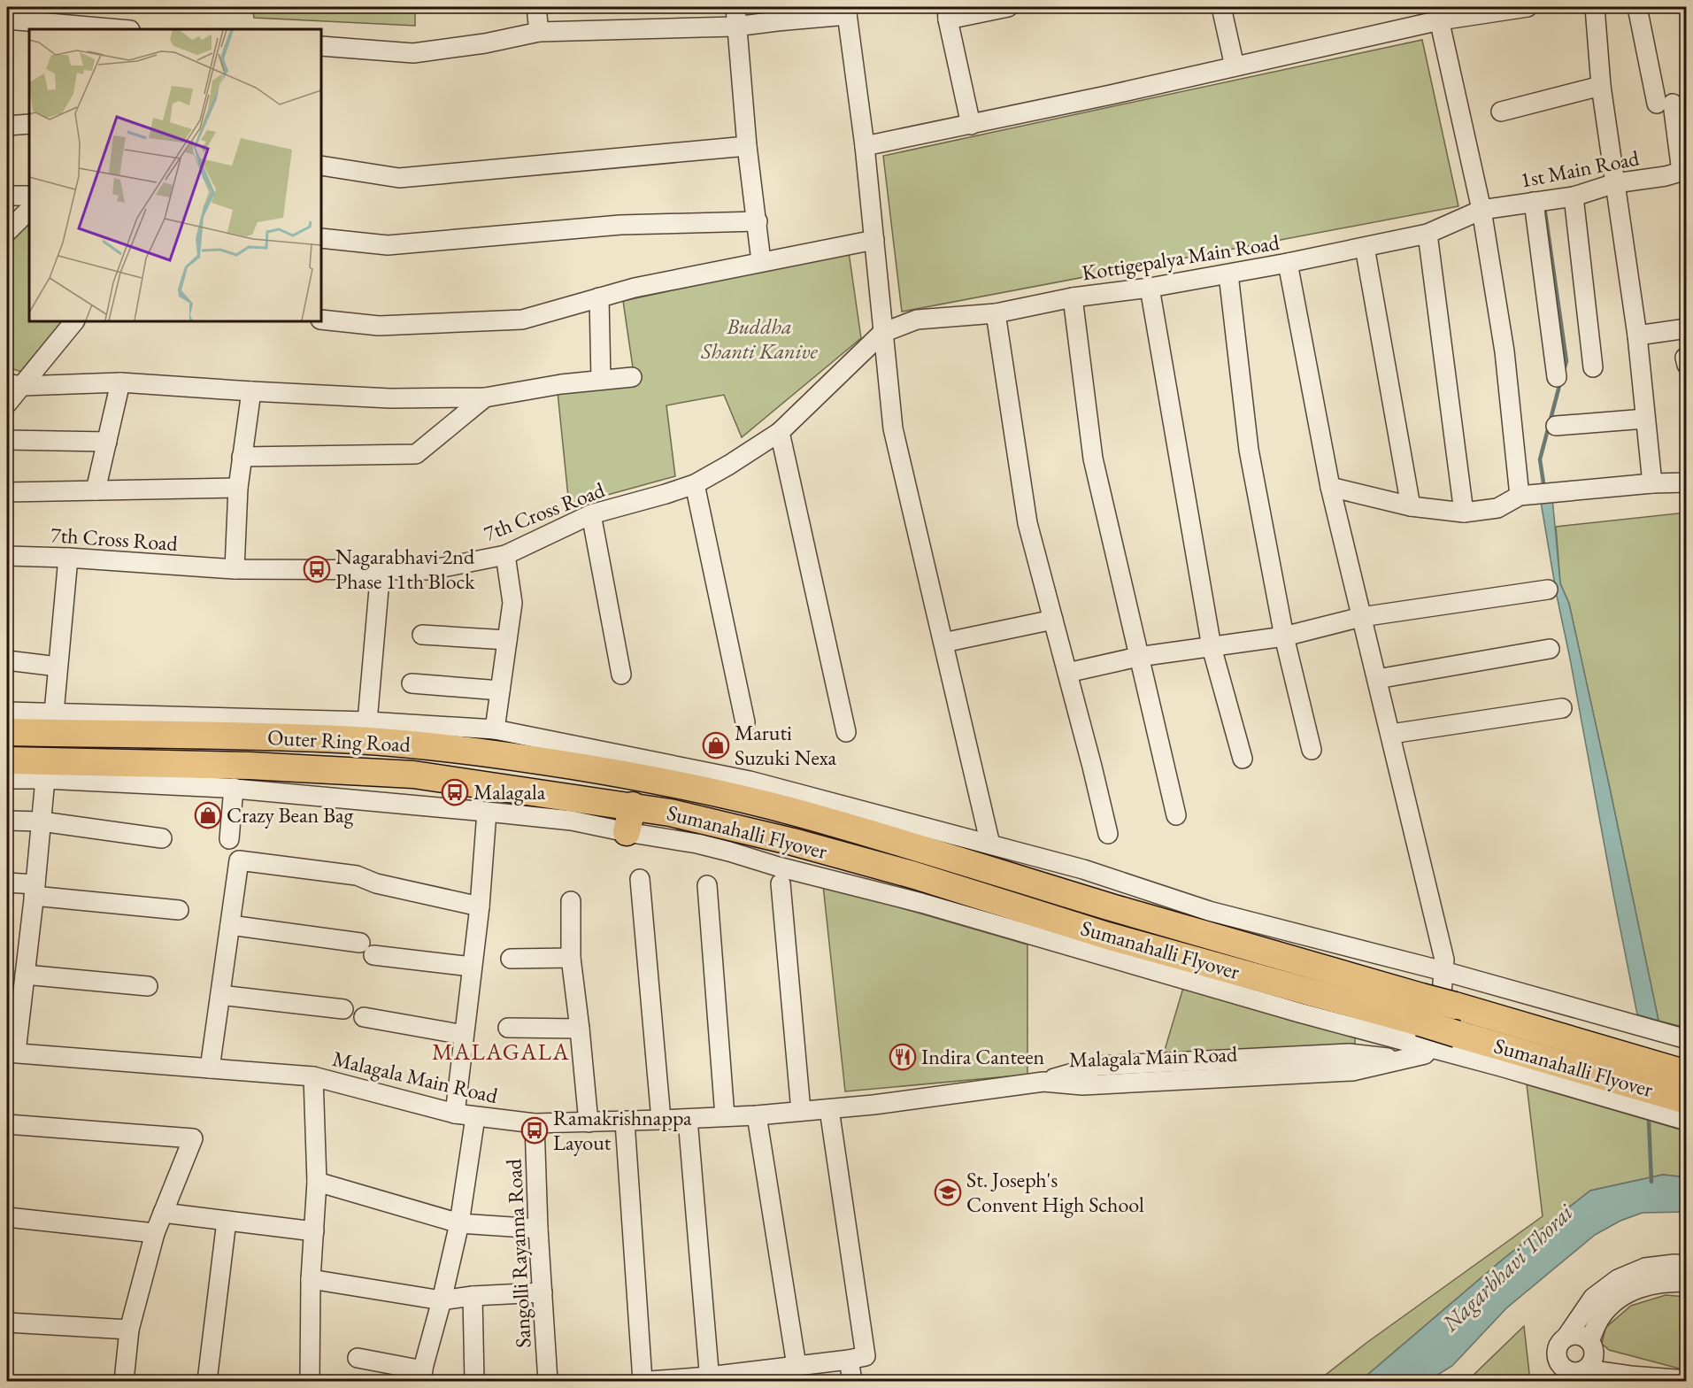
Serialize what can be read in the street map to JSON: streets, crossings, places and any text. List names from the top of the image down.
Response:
{
  "streets": {
    "highway": ["Outer Ring Road", "Sumanahalli Flyover"],
    "street": [
      "1st Main Road",
      "Kottigepalya Main Road",
      "7th Cross Road",
      "Malagala Main Road",
      "Sangolli Rayanna Road"
    ]
  },
  "crossings": [
    ["1st Main Road", "Kottigepalya Main Road"],
    ["Kottigepalya Main Road", "7th Cross Road"],
    ["Outer Ring Road", "Sumanahalli Flyover"],
    ["Malagala Main Road", "Sangolli Rayanna Road"]
  ],
  "districts": ["MALAGALA"],
  "water": ["Nagarbhavi Thorai"],
  "parks": ["Buddha Shanti Kanive"],
  "places": {
    "bus stop": ["Nagarabhavi 2nd Phase 11th Block", "Malagala", "Ramakrishnappa Layout"],
    "shop": ["Maruti Suzuki Nexa", "Crazy Bean Bag"],
    "restaurant": ["Indira Canteen"],
    "school or university": ["St. Joseph's Convent High School"]
  }
}
